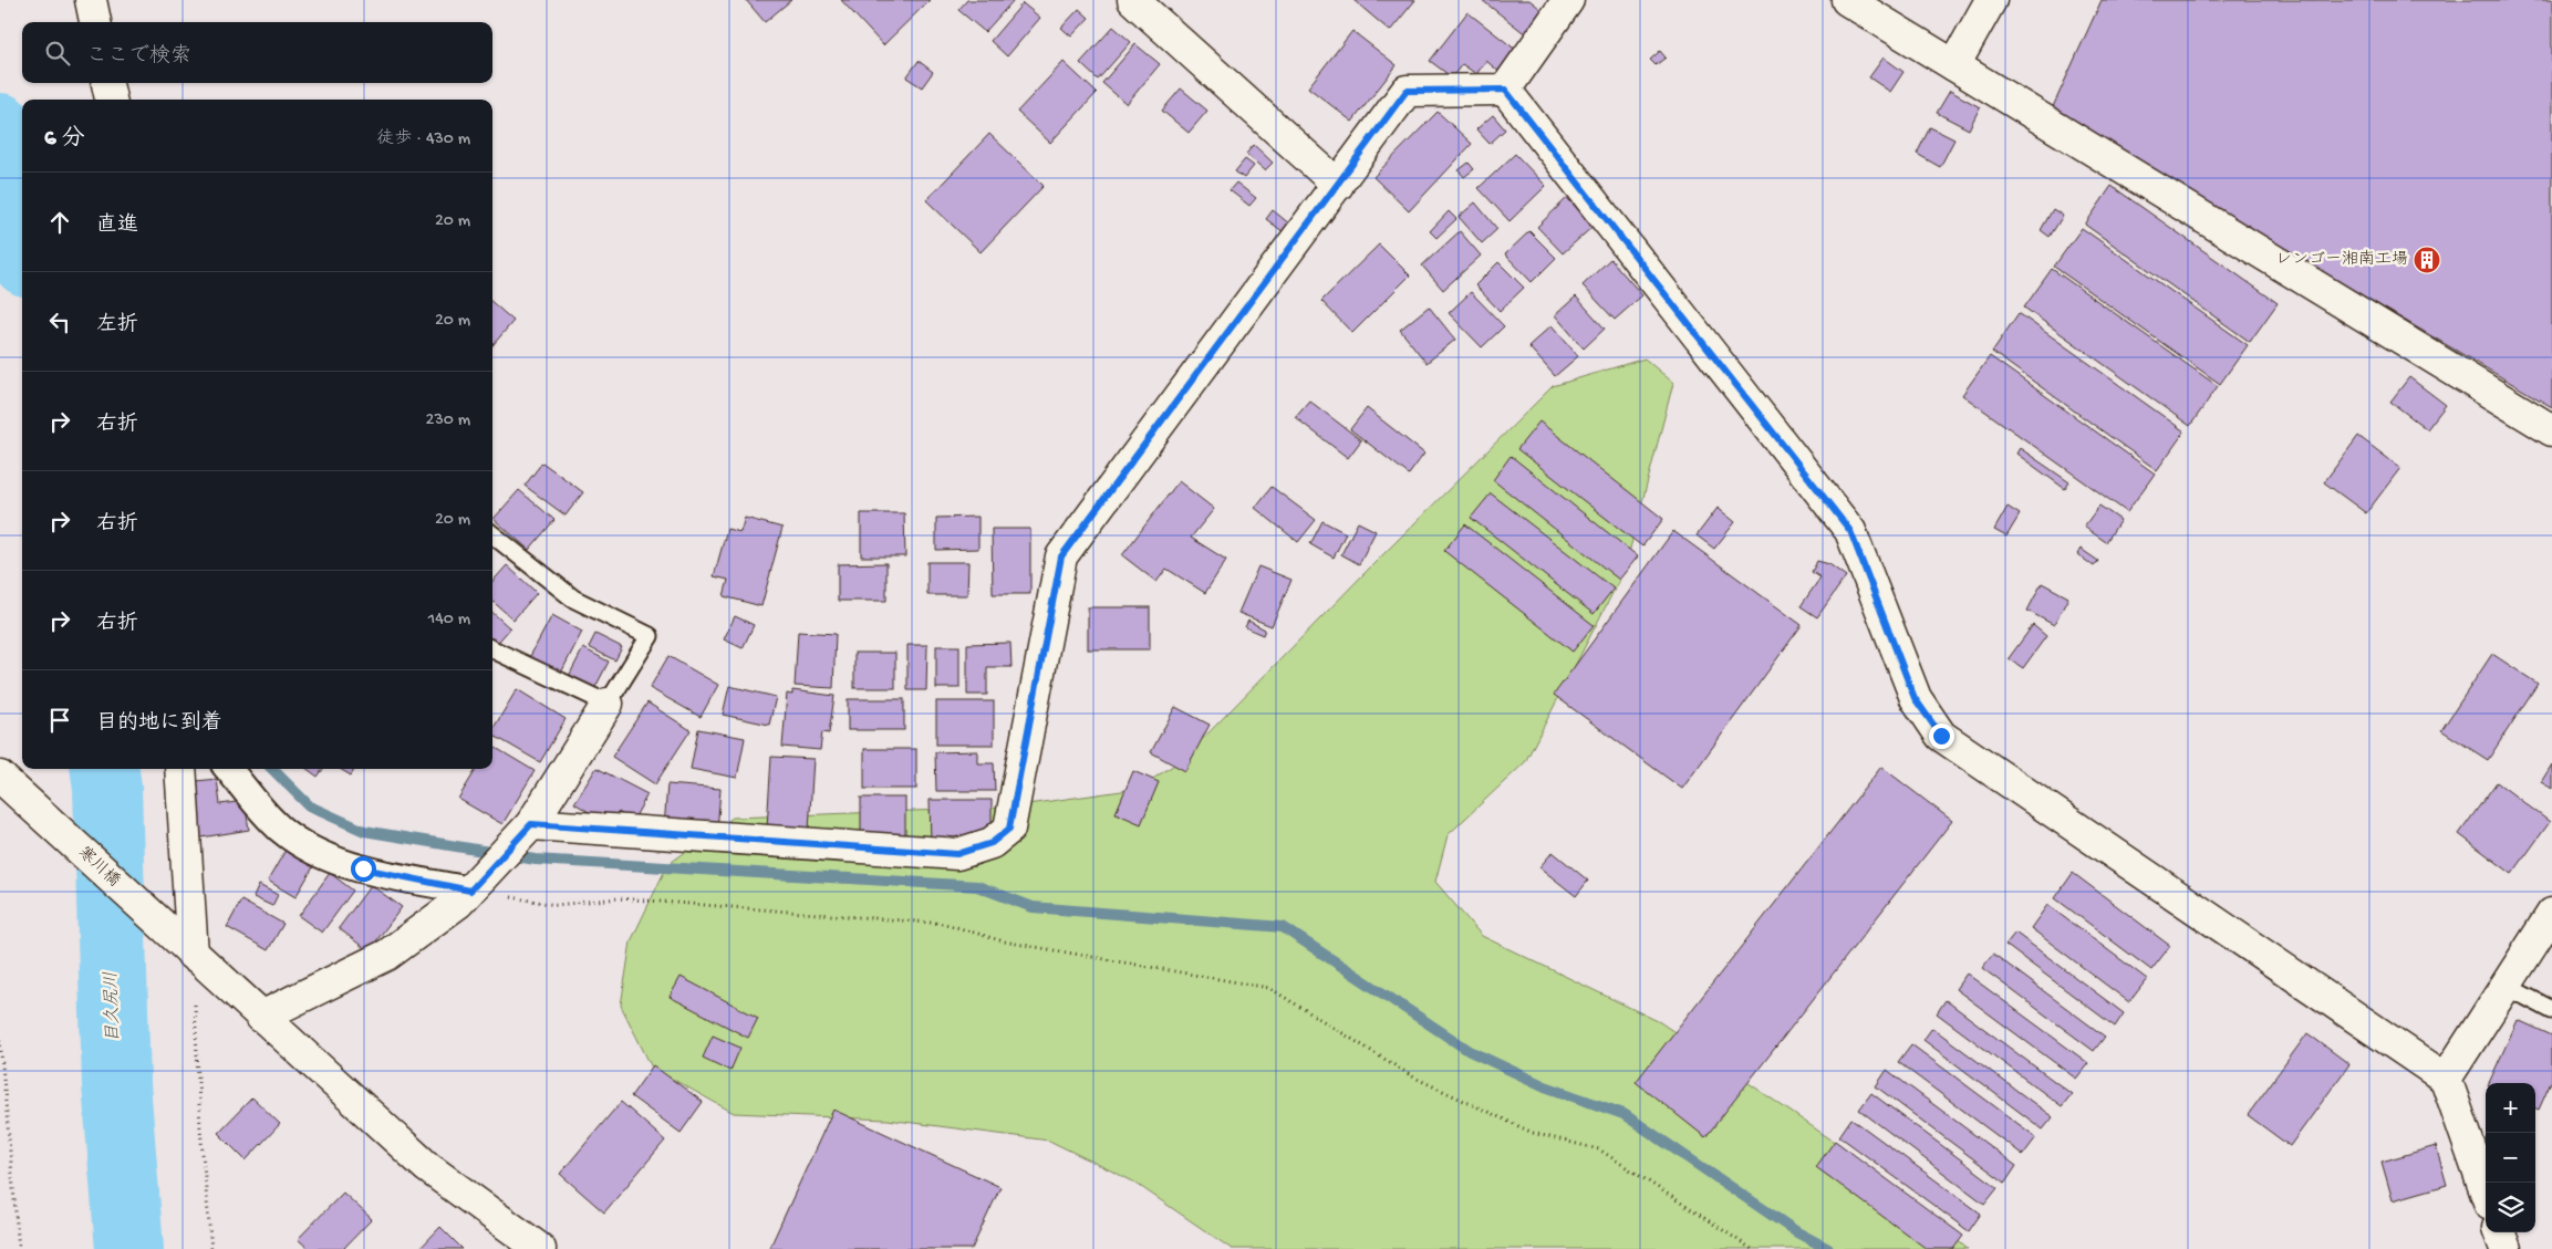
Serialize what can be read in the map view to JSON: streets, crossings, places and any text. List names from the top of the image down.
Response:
{
  "streets": {
    "street": ["寒川橋"]
  },
  "water": ["目久尻川"],
  "places": {
    "building": ["レンゴー湘南工場"]
  },
  "page": {
    "search": "ここで検索",
    "heading": ["6 分", "徒歩 · 430 m"],
    "list": [
      ["直進", "20 m"],
      ["左折", "20 m"],
      ["右折", "230 m"],
      ["右折", "20 m"],
      ["右折", "140 m"],
      "目的地に到着"
    ],
    "map_buttons": ["+", "−"]
  }
}
